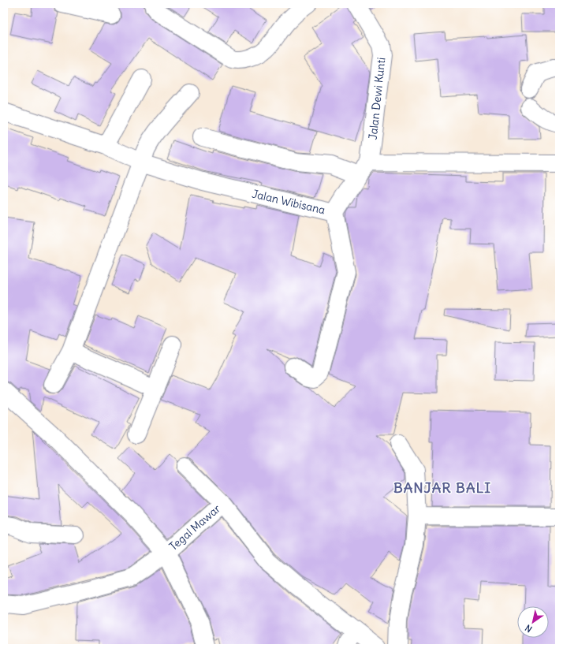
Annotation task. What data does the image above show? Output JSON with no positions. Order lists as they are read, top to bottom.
{
  "streets": {
    "street": ["Jalan Dewi Kunti", "Jalan Wibisana", "Tegal Mawar"]
  },
  "crossings": [
    ["Jalan Dewi Kunti", "Jalan Wibisana"]
  ],
  "districts": ["BANJAR BALI"],
  "north": "bottom left"
}
